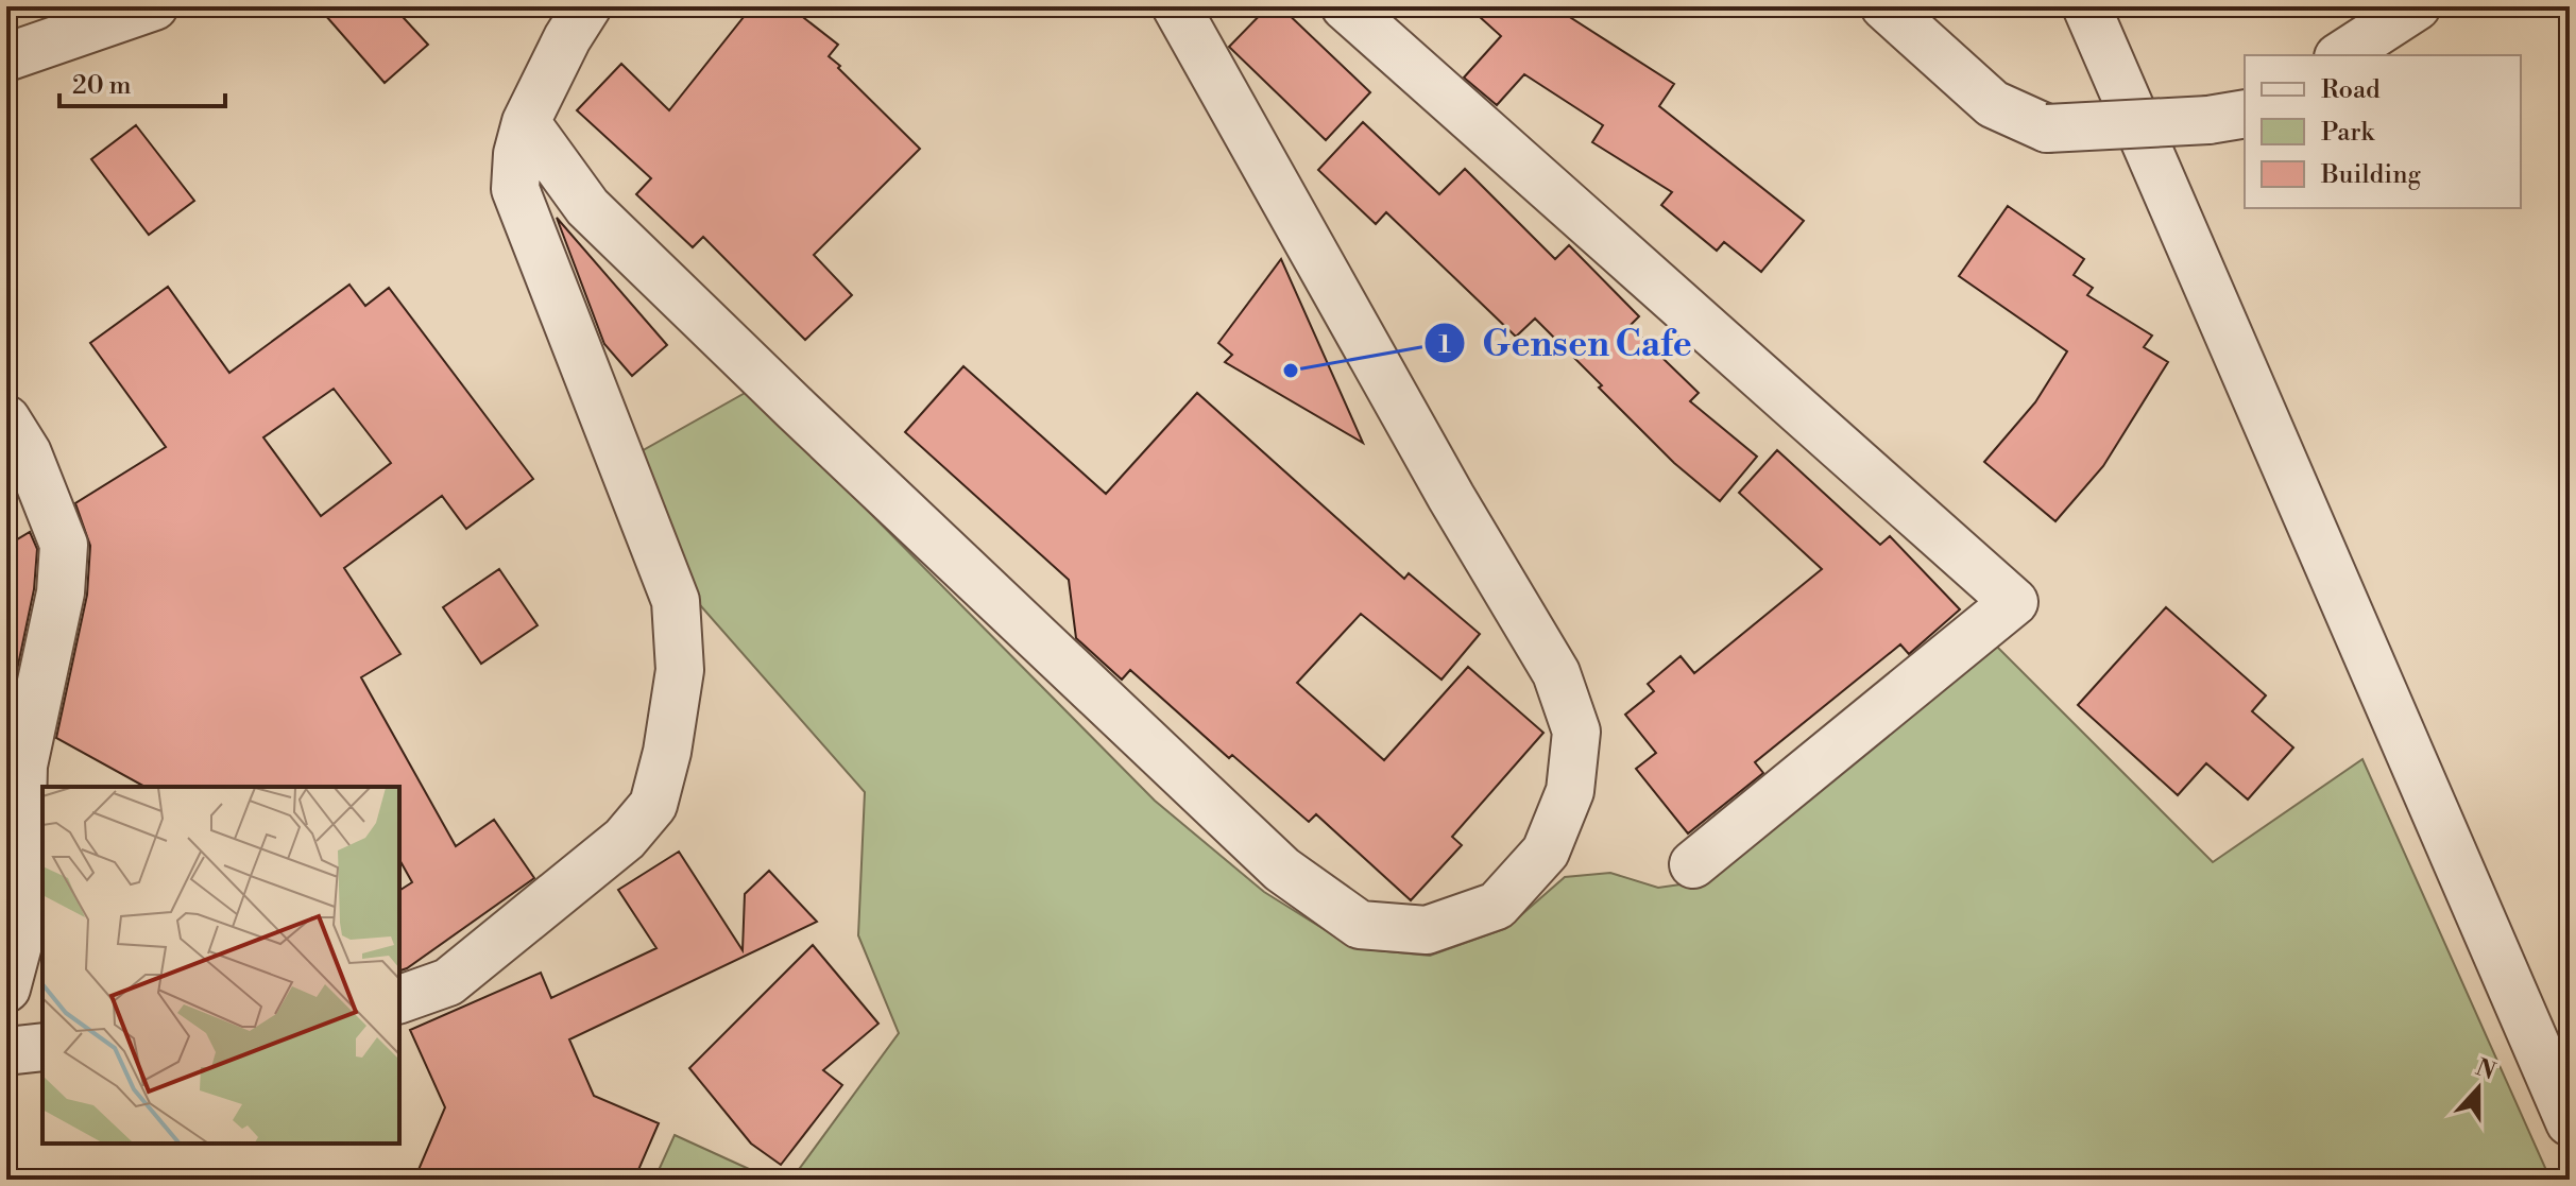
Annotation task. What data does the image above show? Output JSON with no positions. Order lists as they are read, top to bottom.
{
  "places": ["Gensen Cafe"],
  "legend": ["Road", "Park", "Building"],
  "scale_bar": "20 m",
  "north": "top"
}
